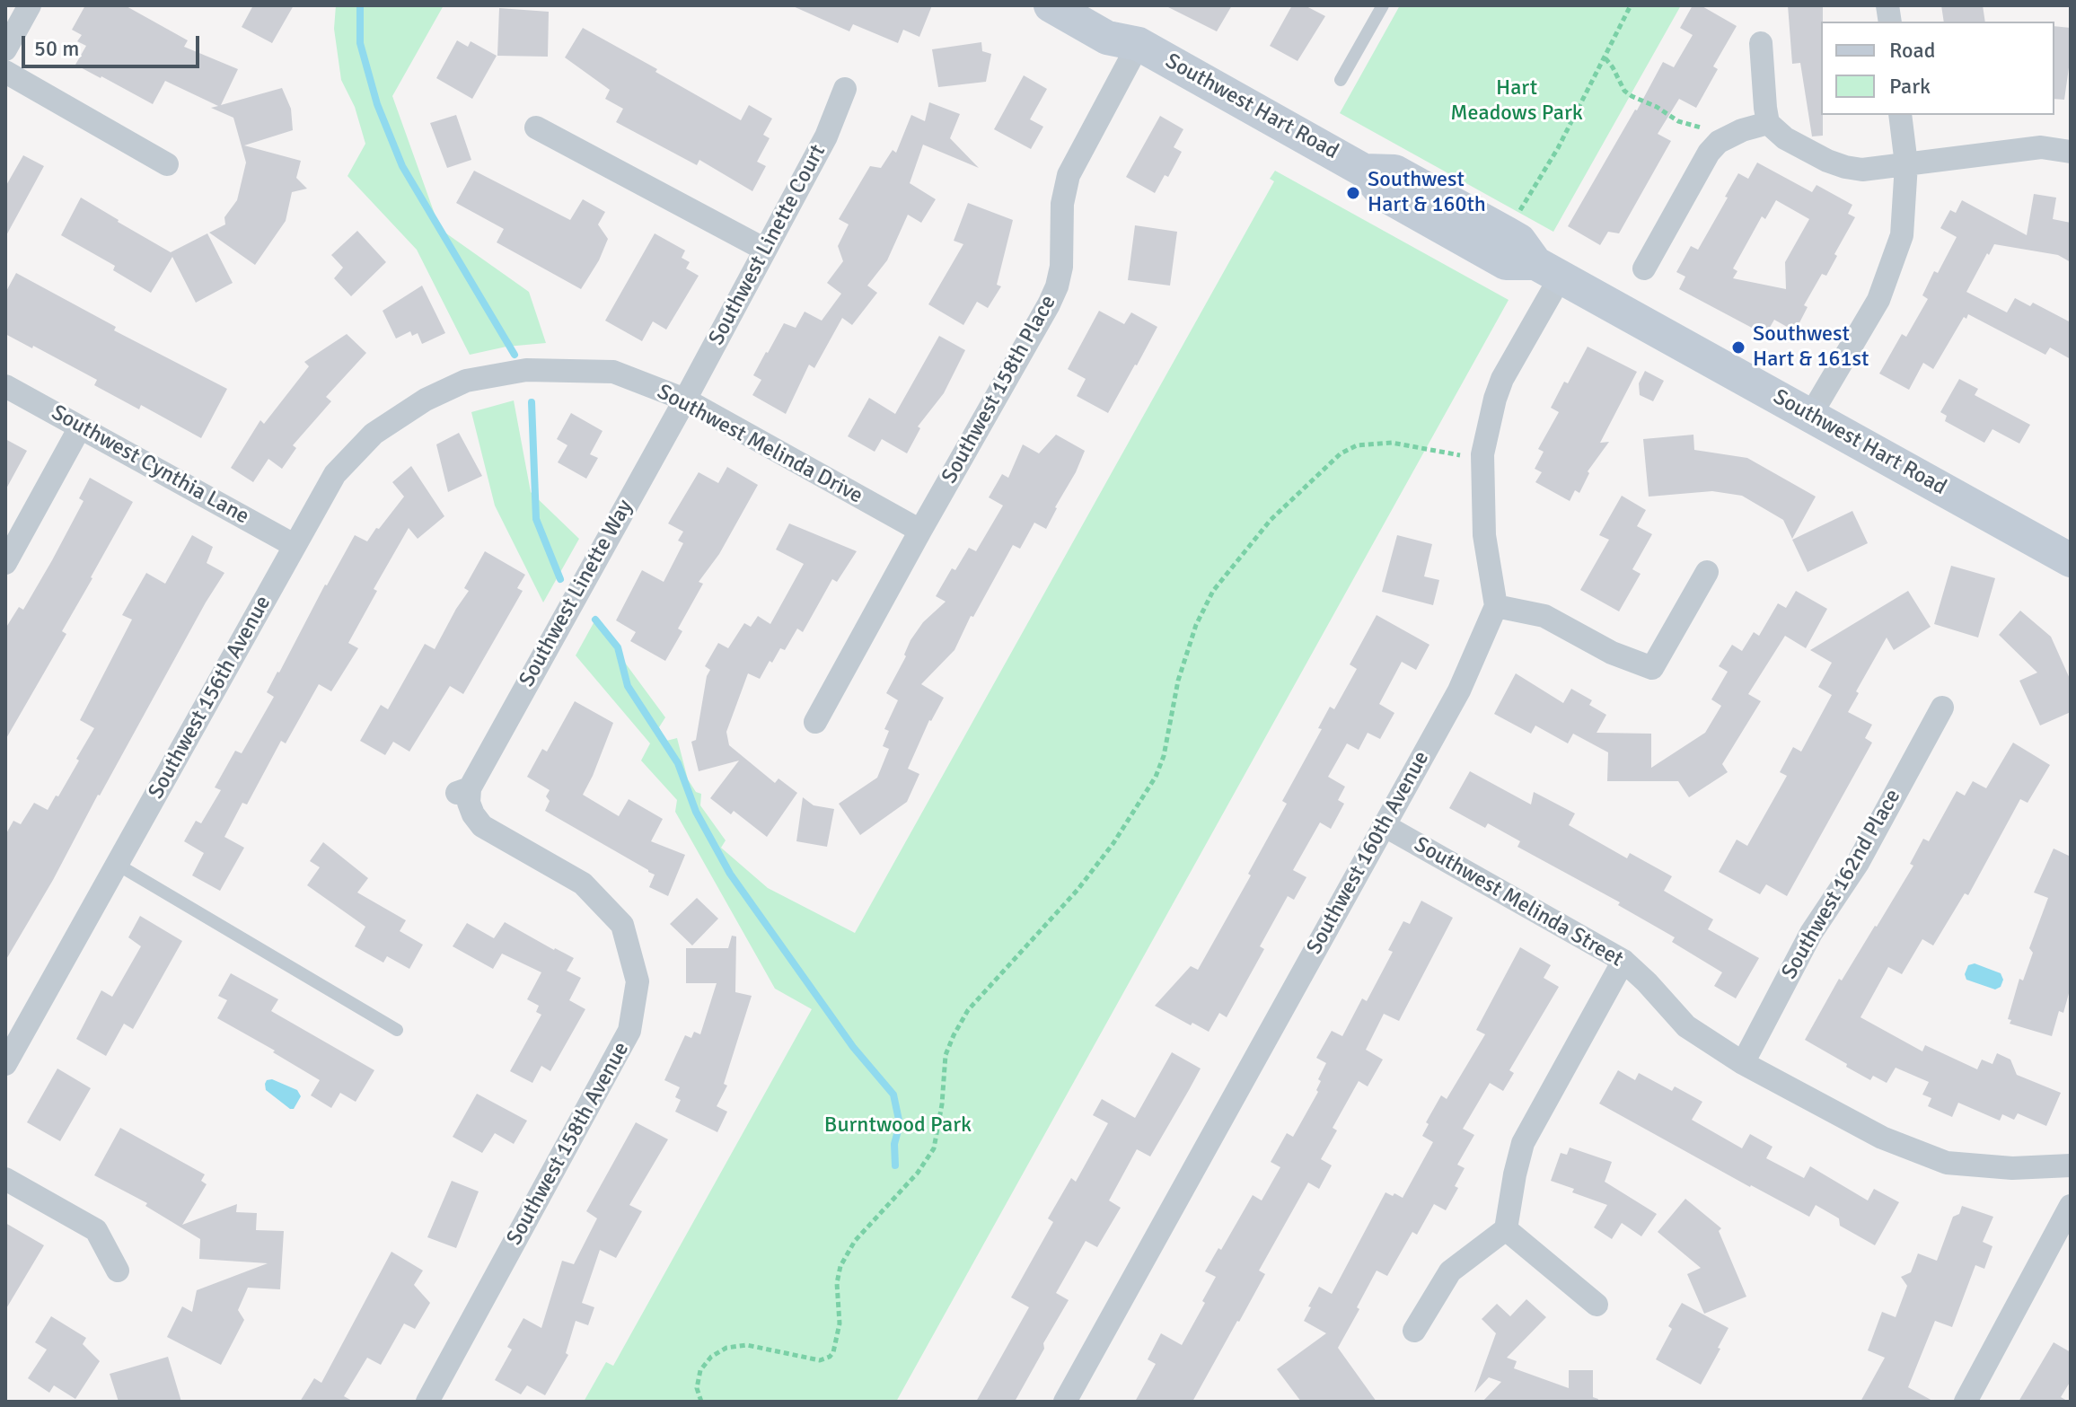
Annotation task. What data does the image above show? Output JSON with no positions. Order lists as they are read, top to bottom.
{
  "streets": {
    "main road": ["Southwest Hart Road"],
    "street": [
      "Southwest Linette Court",
      "Southwest 158th Place",
      "Southwest Melinda Drive",
      "Southwest Cynthia Lane",
      "Southwest Linette Way",
      "Southwest 156th Avenue",
      "Southwest 160th Avenue",
      "Southwest 162nd Place",
      "Southwest Melinda Street",
      "Southwest 158th Avenue"
    ]
  },
  "crossings": [
    ["Southwest Hart Road", "Southwest 158th Place"],
    ["Southwest Linette Court", "Southwest Melinda Drive"],
    ["Southwest Linette Court", "Southwest Linette Way"],
    ["Southwest 158th Place", "Southwest Melinda Drive"],
    ["Southwest Melinda Drive", "Southwest Linette Way"],
    ["Southwest Melinda Drive", "Southwest 156th Avenue"],
    ["Southwest Cynthia Lane", "Southwest 156th Avenue"],
    ["Southwest Linette Way", "Southwest 158th Avenue"],
    ["Southwest 160th Avenue", "Southwest Melinda Street"],
    ["Southwest 162nd Place", "Southwest Melinda Street"]
  ],
  "parks": ["Hart Meadows Park", "Burntwood Park"],
  "places": ["Southwest Hart & 160th", "Southwest Hart & 161st"],
  "legend": ["Road", "Park"],
  "scale_bar": "50 m"
}
